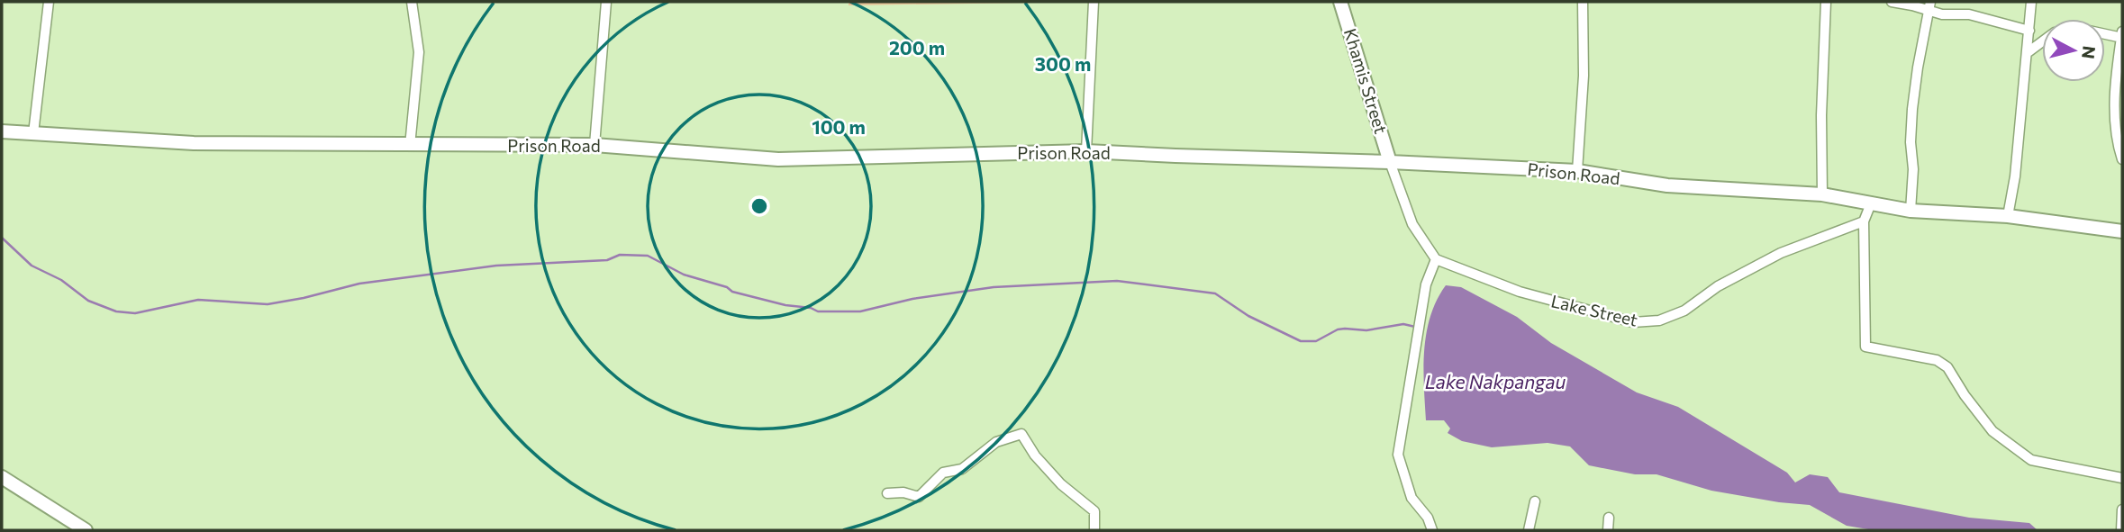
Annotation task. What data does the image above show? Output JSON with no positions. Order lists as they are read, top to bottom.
{
  "streets": {
    "street": ["Khamis Street", "Prison Road", "Lake Street"]
  },
  "crossings": [
    ["Khamis Street", "Prison Road"]
  ],
  "water": ["Lake Nakpangau"],
  "north": "right",
  "rings": ["200 m", "300 m", "100 m"]
}
